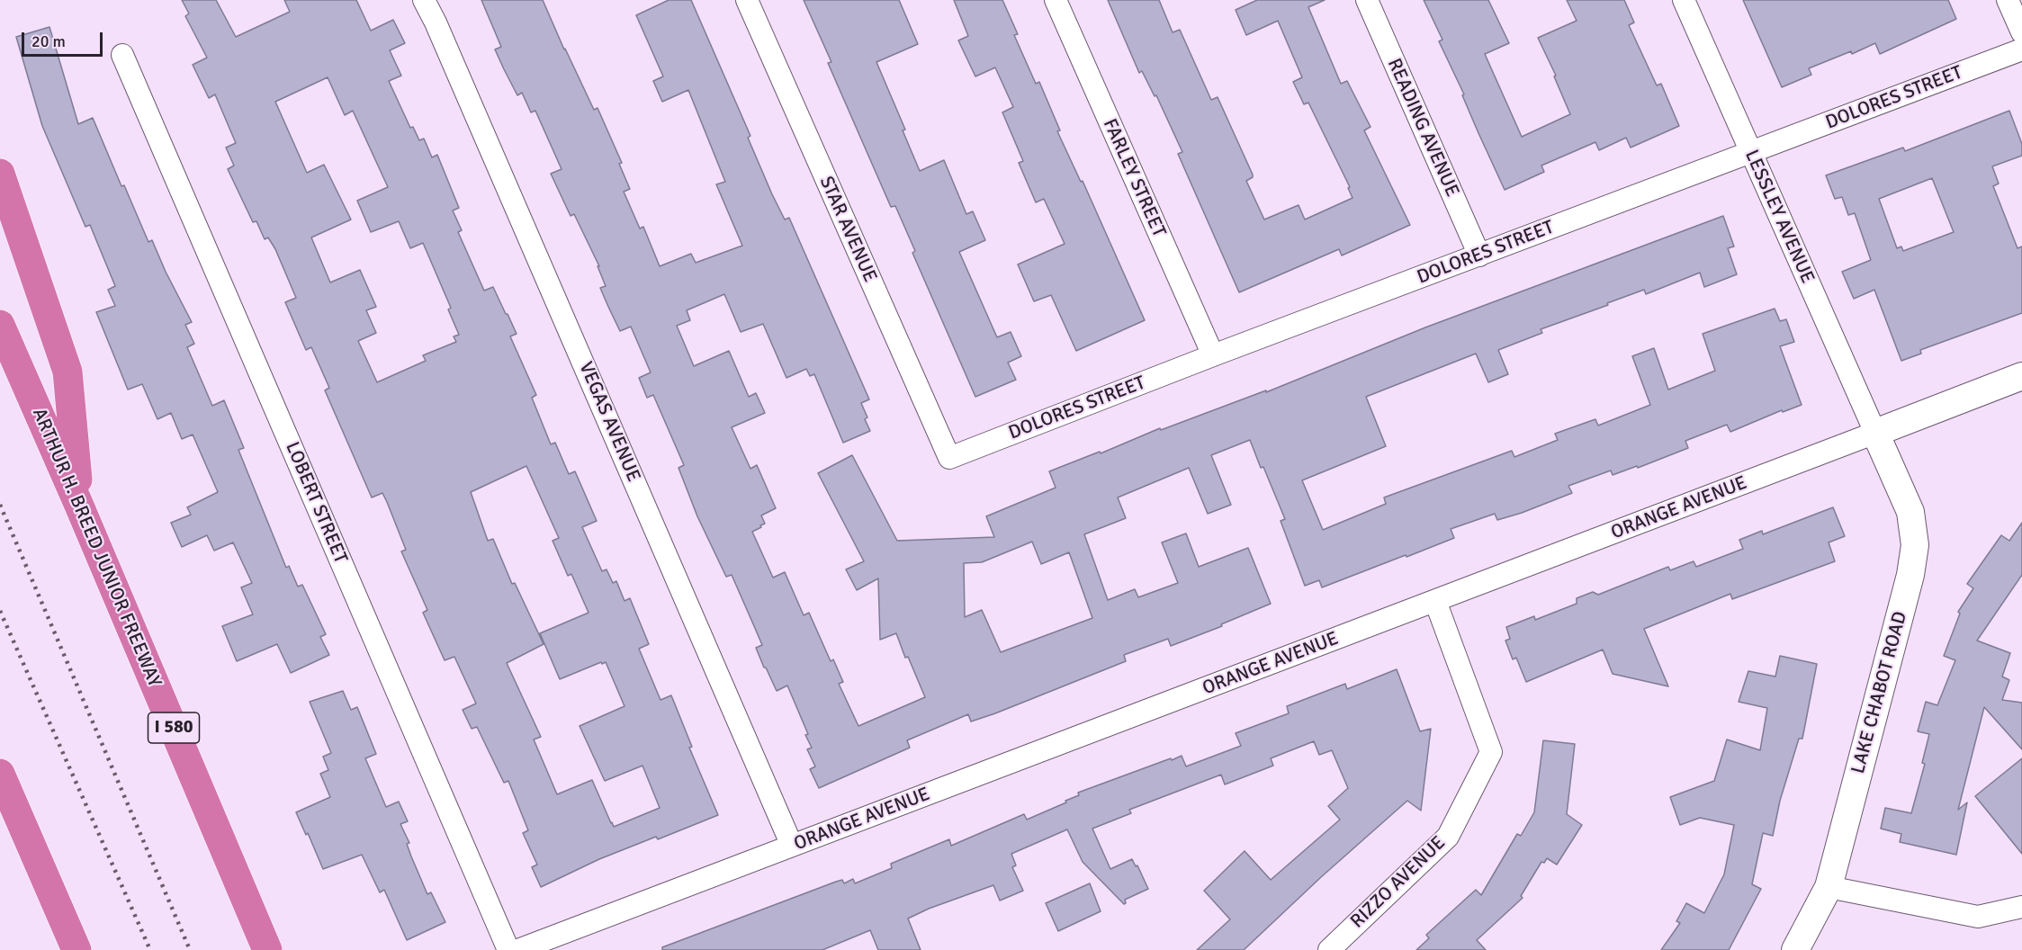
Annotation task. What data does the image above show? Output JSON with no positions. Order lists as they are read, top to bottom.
{
  "streets": {
    "highway": ["ARTHUR H. BREED JUNIOR FREEWAY", "I 580"],
    "street": [
      "DOLORES STREET",
      "READING AVENUE",
      "FARLEY STREET",
      "LESSLEY AVENUE",
      "STAR AVENUE",
      "VEGAS AVENUE",
      "LOBERT STREET",
      "ORANGE AVENUE",
      "LAKE CHABOT ROAD",
      "RIZZO AVENUE"
    ]
  },
  "crossings": [
    ["DOLORES STREET", "READING AVENUE"],
    ["DOLORES STREET", "FARLEY STREET"],
    ["DOLORES STREET", "LESSLEY AVENUE"],
    ["DOLORES STREET", "STAR AVENUE"],
    ["LESSLEY AVENUE", "ORANGE AVENUE"],
    ["LESSLEY AVENUE", "LAKE CHABOT ROAD"],
    ["VEGAS AVENUE", "ORANGE AVENUE"],
    ["ORANGE AVENUE", "LAKE CHABOT ROAD"],
    ["ORANGE AVENUE", "RIZZO AVENUE"]
  ],
  "scale_bar": "20 m"
}
